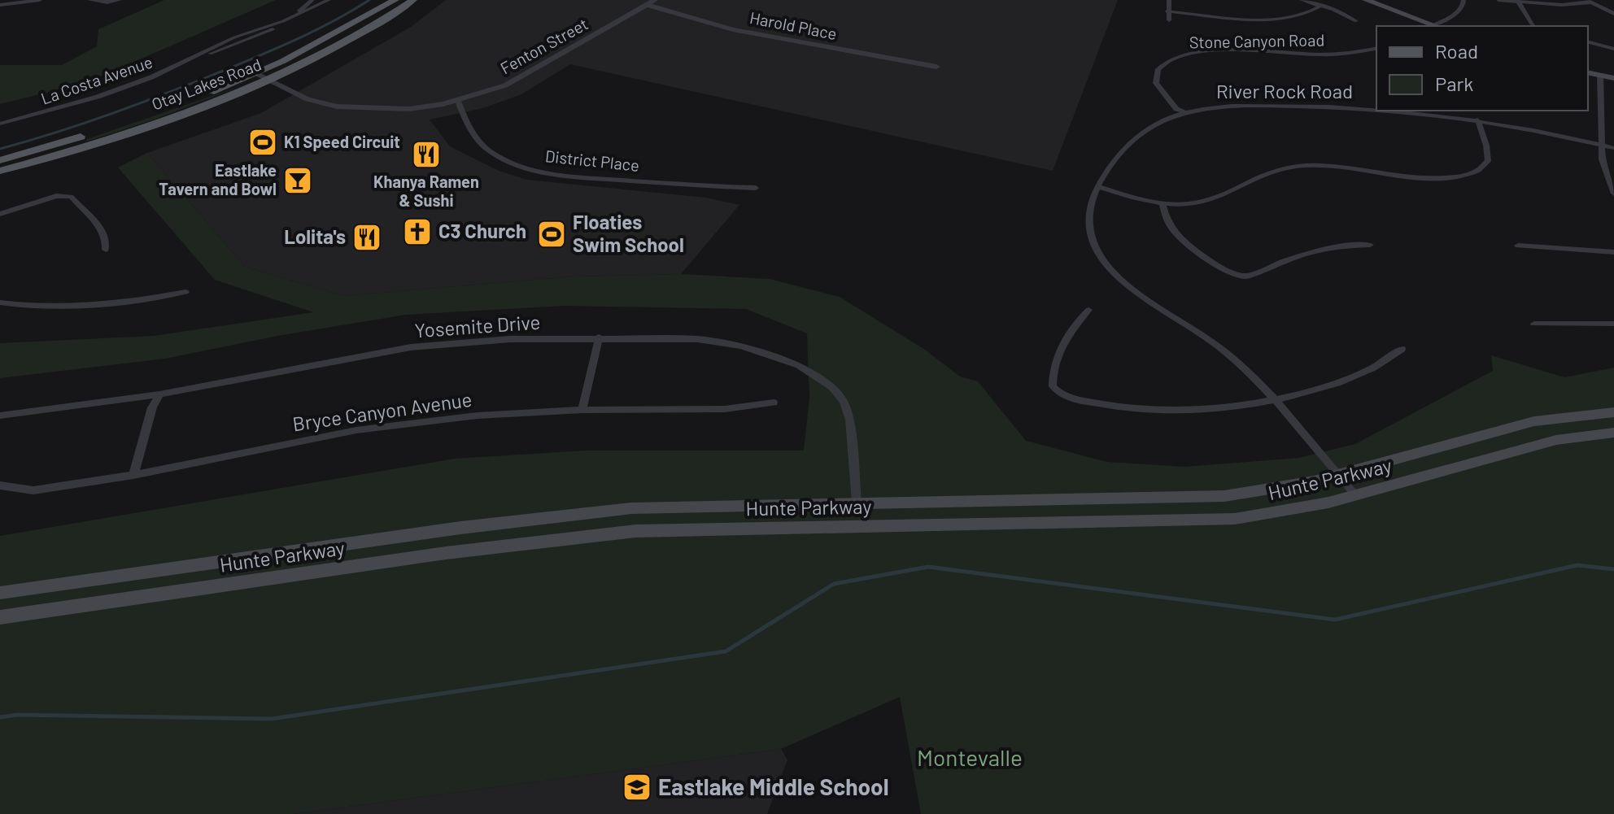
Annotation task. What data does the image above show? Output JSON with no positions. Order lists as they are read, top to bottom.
{
  "streets": {
    "main road": ["Otay Lakes Road", "Hunte Parkway"],
    "street": [
      "Harold Place",
      "Stone Canyon Road",
      "Fenton Street",
      "La Costa Avenue",
      "River Rock Road",
      "District Place",
      "Yosemite Drive",
      "Bryce Canyon Avenue"
    ]
  },
  "crossings": [
    ["Harold Place", "Fenton Street"],
    ["Stone Canyon Road", "River Rock Road"],
    ["Fenton Street", "Otay Lakes Road"],
    ["Fenton Street", "District Place"],
    ["River Rock Road", "Hunte Parkway"],
    ["Yosemite Drive", "Hunte Parkway"]
  ],
  "parks": ["Montevalle"],
  "places": {
    "sports": ["K1 Speed Circuit", "Floaties Swim School"],
    "restaurant": ["Khanya Ramen & Sushi", "Lolita's"],
    "bar": ["Eastlake Tavern and Bowl"],
    "church": ["C3 Church"],
    "school or university": ["Eastlake Middle School"]
  },
  "legend": ["Road", "Park"]
}
